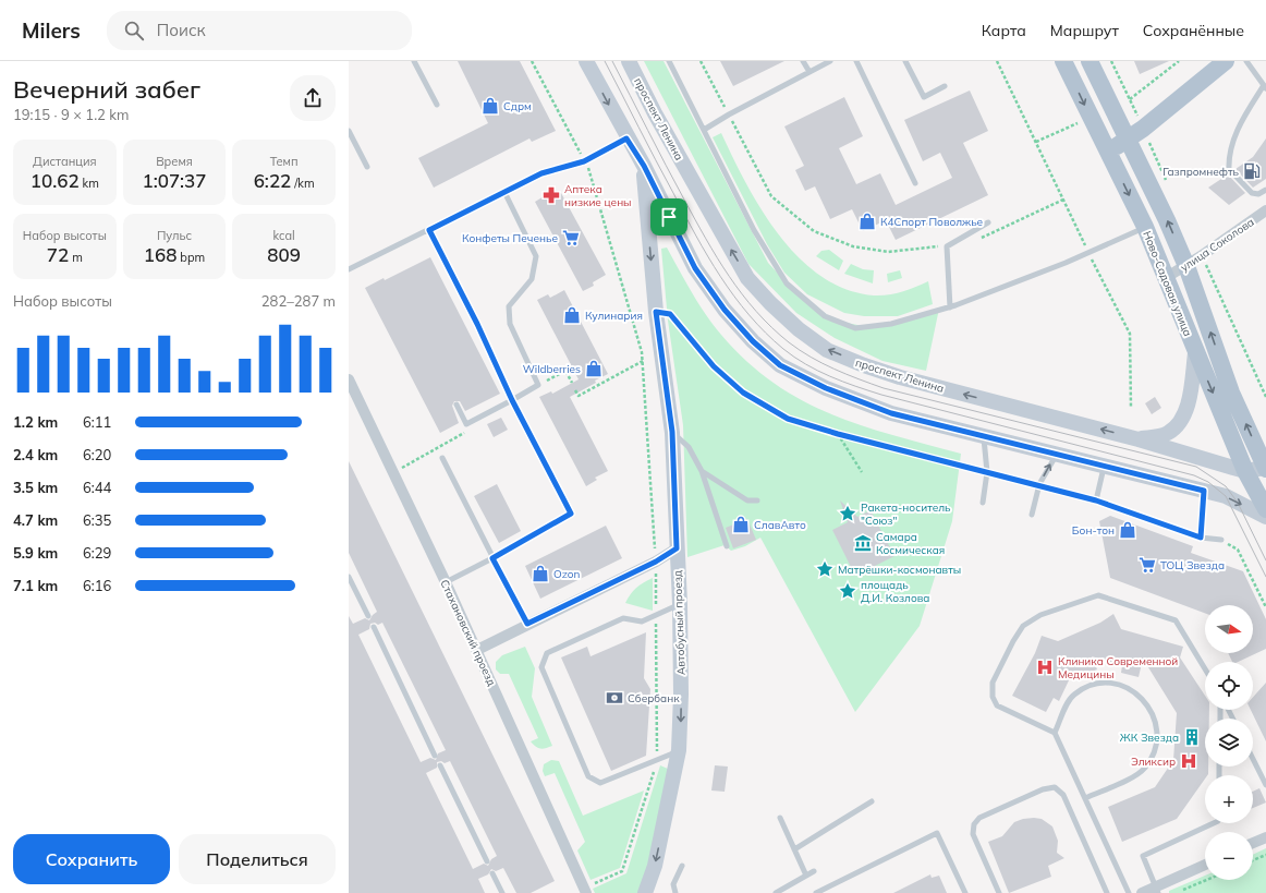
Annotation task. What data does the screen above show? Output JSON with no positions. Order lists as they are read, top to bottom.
{
  "streets": {
    "main road": ["проспект Ленина", "Ново-Садовая улица", "Автобусный проезд"],
    "street": ["улица Соколова", "Стахановский проезд"]
  },
  "crossings": [
    ["проспект Ленина", "Ново-Садовая улица"],
    ["улица Соколова", "Ново-Садовая улица"]
  ],
  "one_way": ["Автобусный проезд"],
  "places": {
    "shop": [
      "Сдрм",
      "К4Спорт Поволжье",
      "Кулинария",
      "Wildberries",
      "СлавАвто",
      "Бон-тон",
      "Ozon"
    ],
    "fuel station": ["Газпромнефть"],
    "pharmacy": ["Аптека низкие цены"],
    "supermarket": ["Конфеты Печенье", "ТОЦ Звезда"],
    "place": ["Ракета-носитель \"Союз\"", "Матрёшки-космонавты", "площадь Д.И. Козлова"],
    "museum": ["Самара Космическая"],
    "hospital": ["Клиника Современной Медицины", "Эликсир"],
    "bank": ["Сбербанк"],
    "building": ["ЖК Звезда"]
  },
  "north": "right",
  "page": {
    "header": "Milers",
    "search": "Поиск",
    "nav": ["Карта", "Маршрут", "Сохранённые"],
    "heading": ["Вечерний забег", "19:15 · 9 × 1.2 km"],
    "stats": [
      ["Дистанция", "10.62 km"],
      ["Время", "1:07:37"],
      ["Темп", "6:22 /km"],
      ["Набор высоты", "72 m"],
      ["Пульс", "168 bpm"],
      ["kcal", "809"]
    ],
    "chart": ["Набор высоты", "282–287 m"],
    "list": [
      {
        "name": "1.2 km",
        "note": "6:11"
      },
      {
        "name": "2.4 km",
        "note": "6:20"
      },
      {
        "name": "3.5 km",
        "note": "6:44"
      },
      {
        "name": "4.7 km",
        "note": "6:35"
      },
      {
        "name": "5.9 km",
        "note": "6:29"
      },
      {
        "name": "7.1 km",
        "note": "6:16"
      }
    ],
    "map_buttons": ["+", "−"],
    "buttons": ["Сохранить", "Поделиться"]
  }
}
